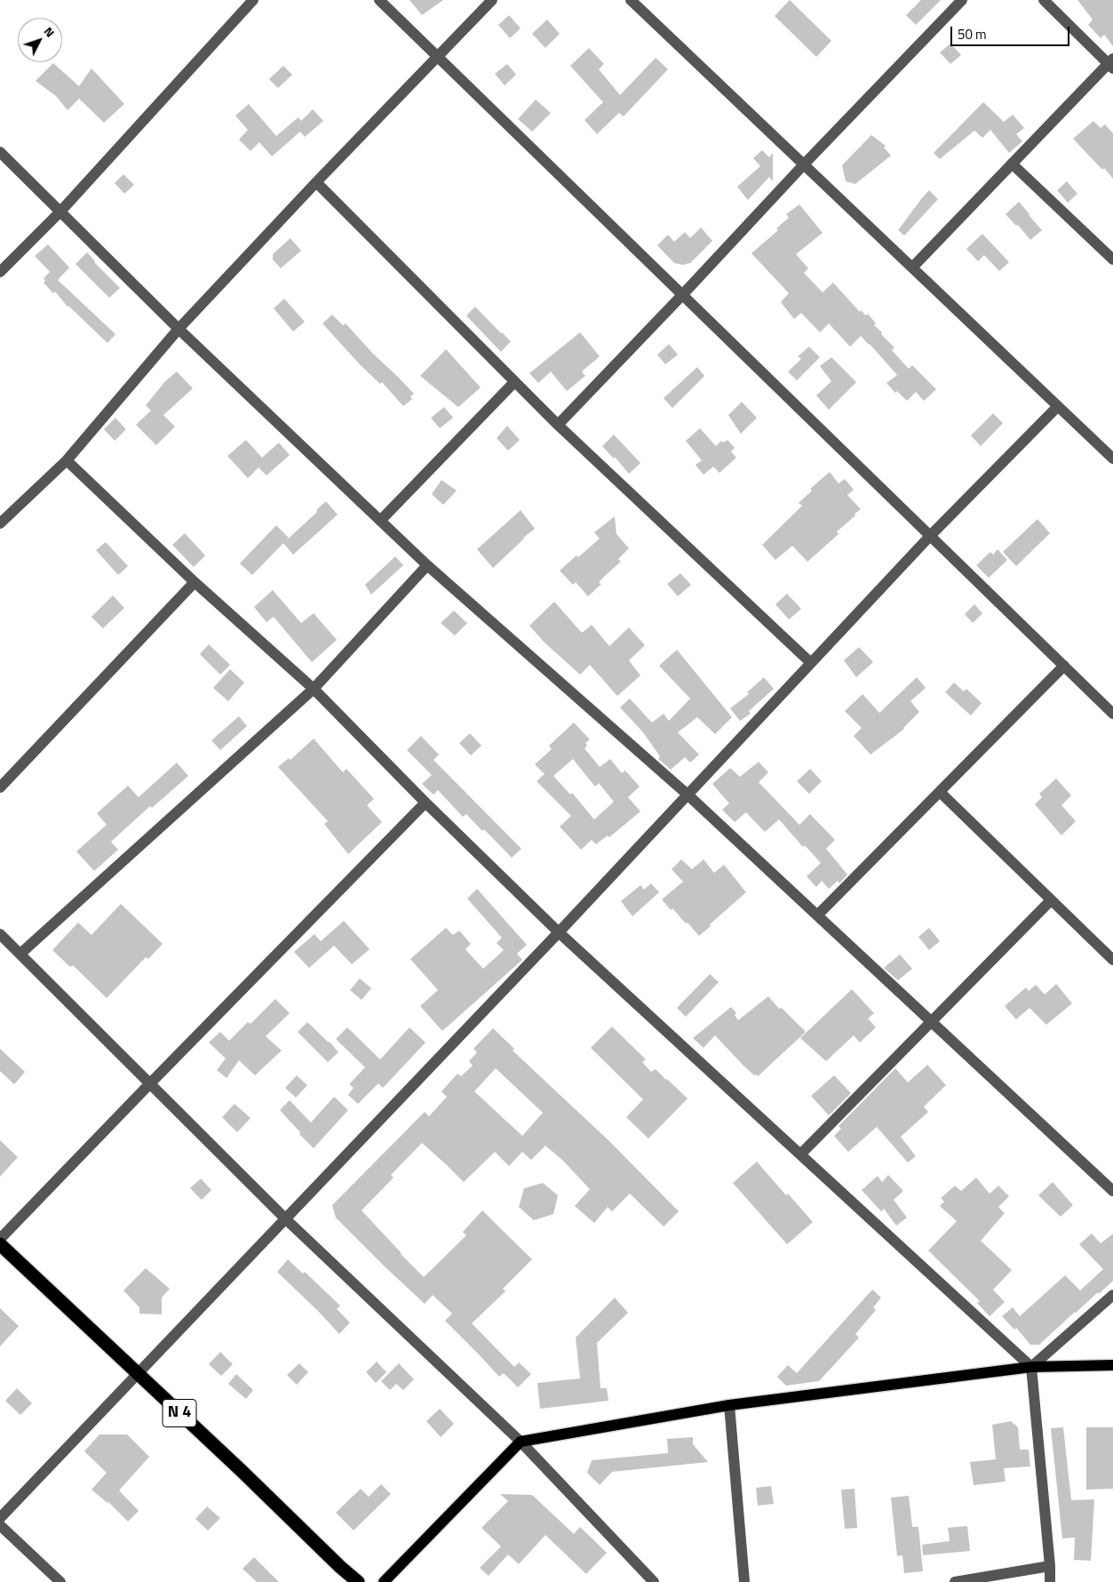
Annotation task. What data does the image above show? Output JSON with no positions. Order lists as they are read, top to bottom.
{
  "streets": {
    "highway": ["N 4"]
  },
  "scale_bar": "50 m",
  "north": "top right"
}
